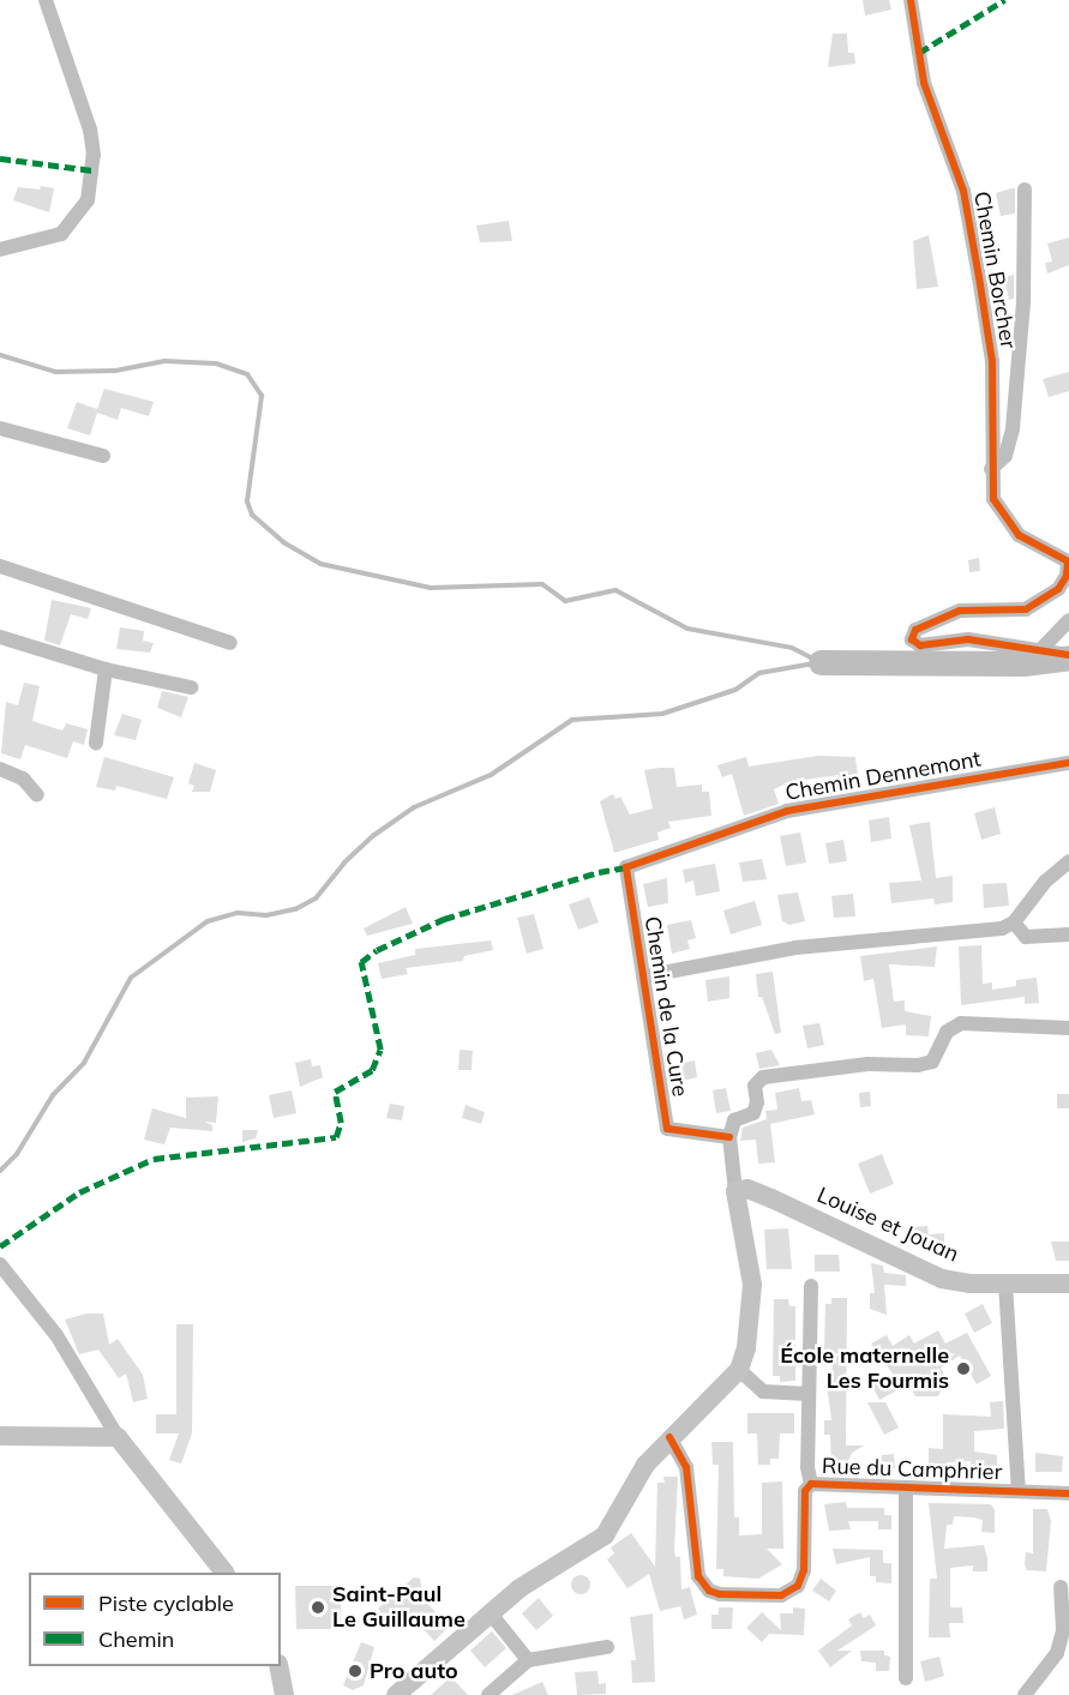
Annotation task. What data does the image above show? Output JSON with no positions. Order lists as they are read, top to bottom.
{
  "streets": {
    "main road": ["Louise et Jouan"],
    "street": [
      "Chemin Borcher",
      "Chemin Dennemont",
      "Chemin de la Cure",
      "Rue du Camphrier"
    ]
  },
  "crossings": [
    ["Chemin Dennemont", "Chemin de la Cure"]
  ],
  "places": ["École maternelle Les Fourmis", "Saint-Paul Le Guillaume", "Pro auto"],
  "legend": ["Piste cyclable", "Chemin"]
}
